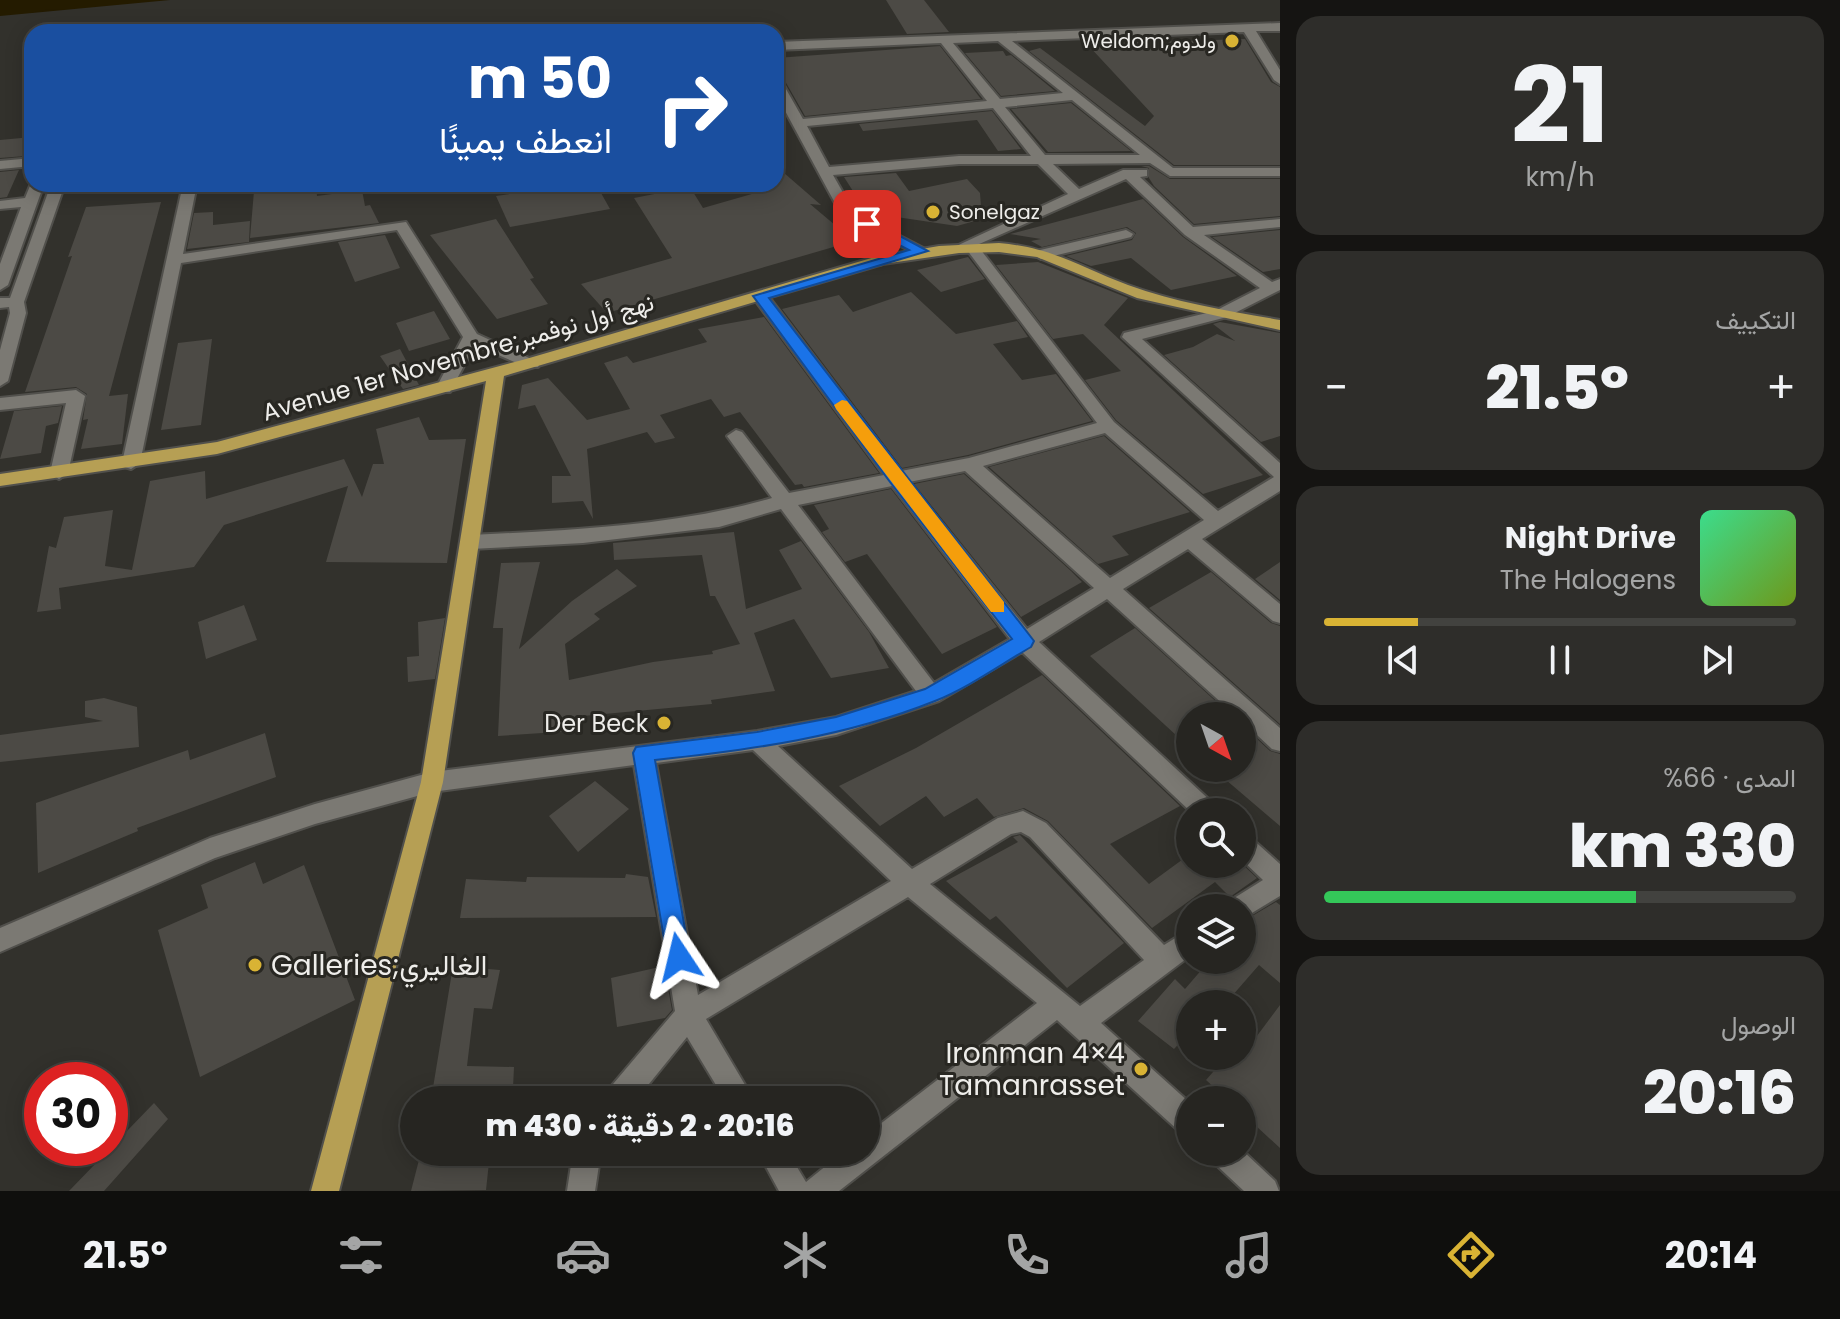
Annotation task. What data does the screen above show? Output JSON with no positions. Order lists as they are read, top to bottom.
{
  "streets": {
    "main road": ["Avenue 1er Novembre;نهج أول نوفمبر"]
  },
  "places": [
    "Weldom;ولدوم",
    "Sonelgaz",
    "Der Beck",
    "Galleries;الغاليري",
    "Ironman 4×4 Tamanrasset"
  ],
  "north": "bottom right",
  "page": {
    "tile": [
      ["21", "km/h"],
      "التكييف",
      ["المدى · 66%", "330 km"],
      ["الوصول", "20:16"]
    ],
    "turn": ["50 m", "انعطف يمينًا"],
    "heat": ["−", "21.5°", "+"],
    "song": ["Night Drive", "The Halogens"],
    "map_buttons": ["+", "−"],
    "limit": "30",
    "trip": "20:16 · 2 دقيقة · 430 m",
    "tabs": ["20:14", "21.5°"]
  }
}
